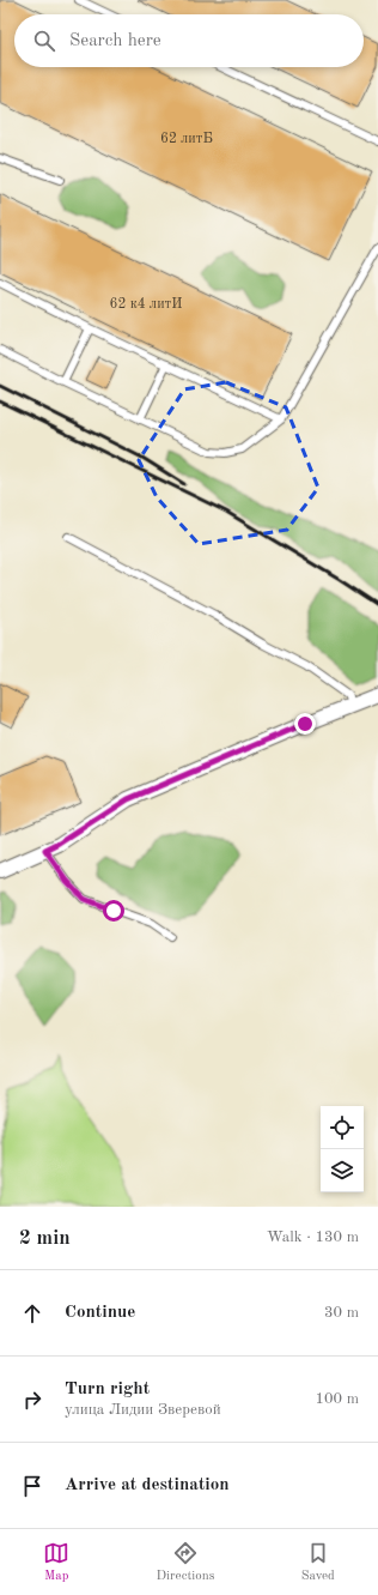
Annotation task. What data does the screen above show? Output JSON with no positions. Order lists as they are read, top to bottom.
{
  "house_numbers": ["62 литБ", "62 к4 литИ"],
  "page": {
    "search": "Search here",
    "heading": ["2 min", "Walk · 130 m"],
    "list": [
      ["Continue", "30 m"],
      ["Turn right", "улица Лидии Зверевой", "100 m"],
      "Arrive at destination"
    ],
    "nav": ["Map", "Directions", "Saved"]
  }
}
